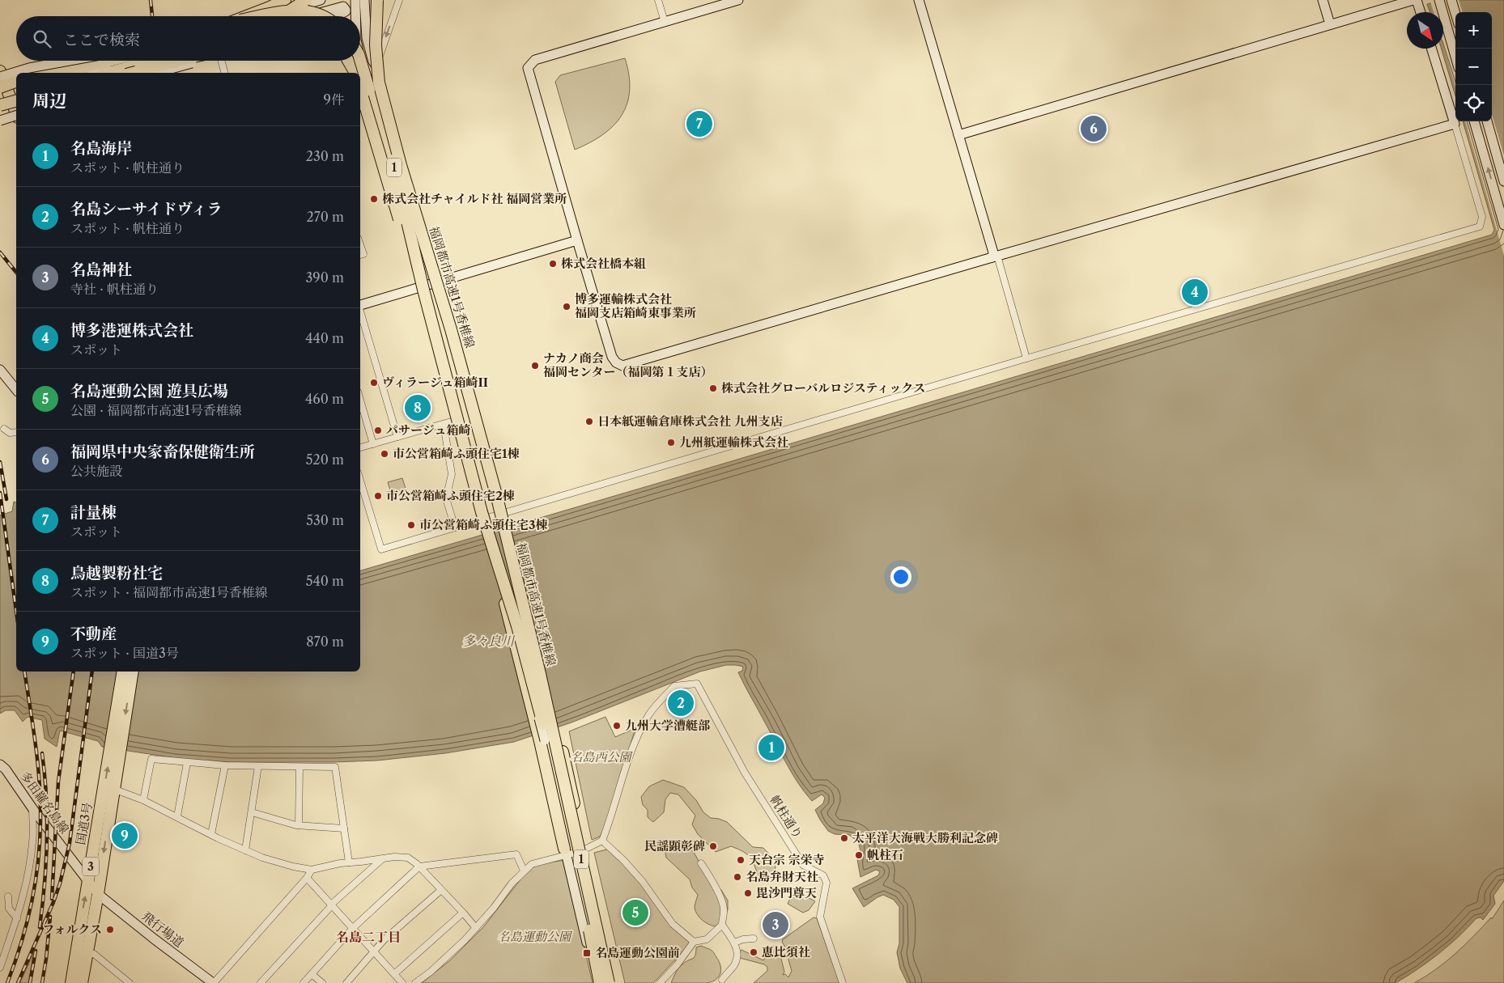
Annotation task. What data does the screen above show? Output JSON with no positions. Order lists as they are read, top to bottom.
{
  "streets": {
    "highway": [
      "1",
      "福岡都市高速1号香椎線",
      "国道3号",
      "3"
    ],
    "street": ["多田羅名島線", "帆柱通り", "飛行場道"]
  },
  "crossings": [
    ["多田羅名島線", "国道3号"],
    ["多田羅名島線", "飛行場道"],
    ["国道3号", "飛行場道"]
  ],
  "districts": ["名島二丁目"],
  "water": ["多々良川"],
  "parks": ["名島西公園", "名島運動公園"],
  "places": {
    "other": [
      "株式会社チャイルド社 福岡営業所",
      "株式会社橋本組",
      "博多運輸株式会社 福岡支店箱崎東事業所",
      "ナカノ商会 福岡センター（福岡第１支店）",
      "ヴィラージュ箱崎II",
      "株式会社グローバルロジスティックス",
      "日本紙運輸倉庫株式会社 九州支店",
      "パサージュ箱崎",
      "九州紙運輸株式会社",
      "市公営箱崎ふ頭住宅1棟",
      "市公営箱崎ふ頭住宅2棟",
      "市公営箱崎ふ頭住宅3棟",
      "九州大学漕艇部",
      "太平洋大海戦大勝利記念碑",
      "民謡顕彰碑",
      "帆柱石",
      "天台宗 宗栄寺",
      "名島弁財天社",
      "毘沙門尊天",
      "フォルクス",
      "恵比須社"
    ],
    "transit": ["名島運動公園前"]
  },
  "north": "bottom right",
  "page": {
    "map_buttons": ["+", "−"],
    "search": "ここで検索",
    "heading": ["周辺", "9件"],
    "pins": [
      "7",
      "6",
      "4",
      "8",
      "2",
      "1",
      "9",
      "5",
      "3"
    ],
    "list": [
      {
        "mark": "1",
        "name": "名島海岸",
        "note": "スポット · 帆柱通り",
        "value": "230 m"
      },
      {
        "mark": "2",
        "name": "名島シーサイドヴィラ",
        "note": "スポット · 帆柱通り",
        "value": "270 m"
      },
      {
        "mark": "3",
        "name": "名島神社",
        "note": "寺社 · 帆柱通り",
        "value": "390 m"
      },
      {
        "mark": "4",
        "name": "博多港運株式会社",
        "note": "スポット",
        "value": "440 m"
      },
      {
        "mark": "5",
        "name": "名島運動公園 遊具広場",
        "note": "公園 · 福岡都市高速1号香椎線",
        "value": "460 m"
      },
      {
        "mark": "6",
        "name": "福岡県中央家畜保健衛生所",
        "note": "公共施設",
        "value": "520 m"
      },
      {
        "mark": "7",
        "name": "計量棟",
        "note": "スポット",
        "value": "530 m"
      },
      {
        "mark": "8",
        "name": "鳥越製粉社宅",
        "note": "スポット · 福岡都市高速1号香椎線",
        "value": "540 m"
      },
      {
        "mark": "9",
        "name": "不動産",
        "note": "スポット · 国道3号",
        "value": "870 m"
      }
    ]
  }
}
